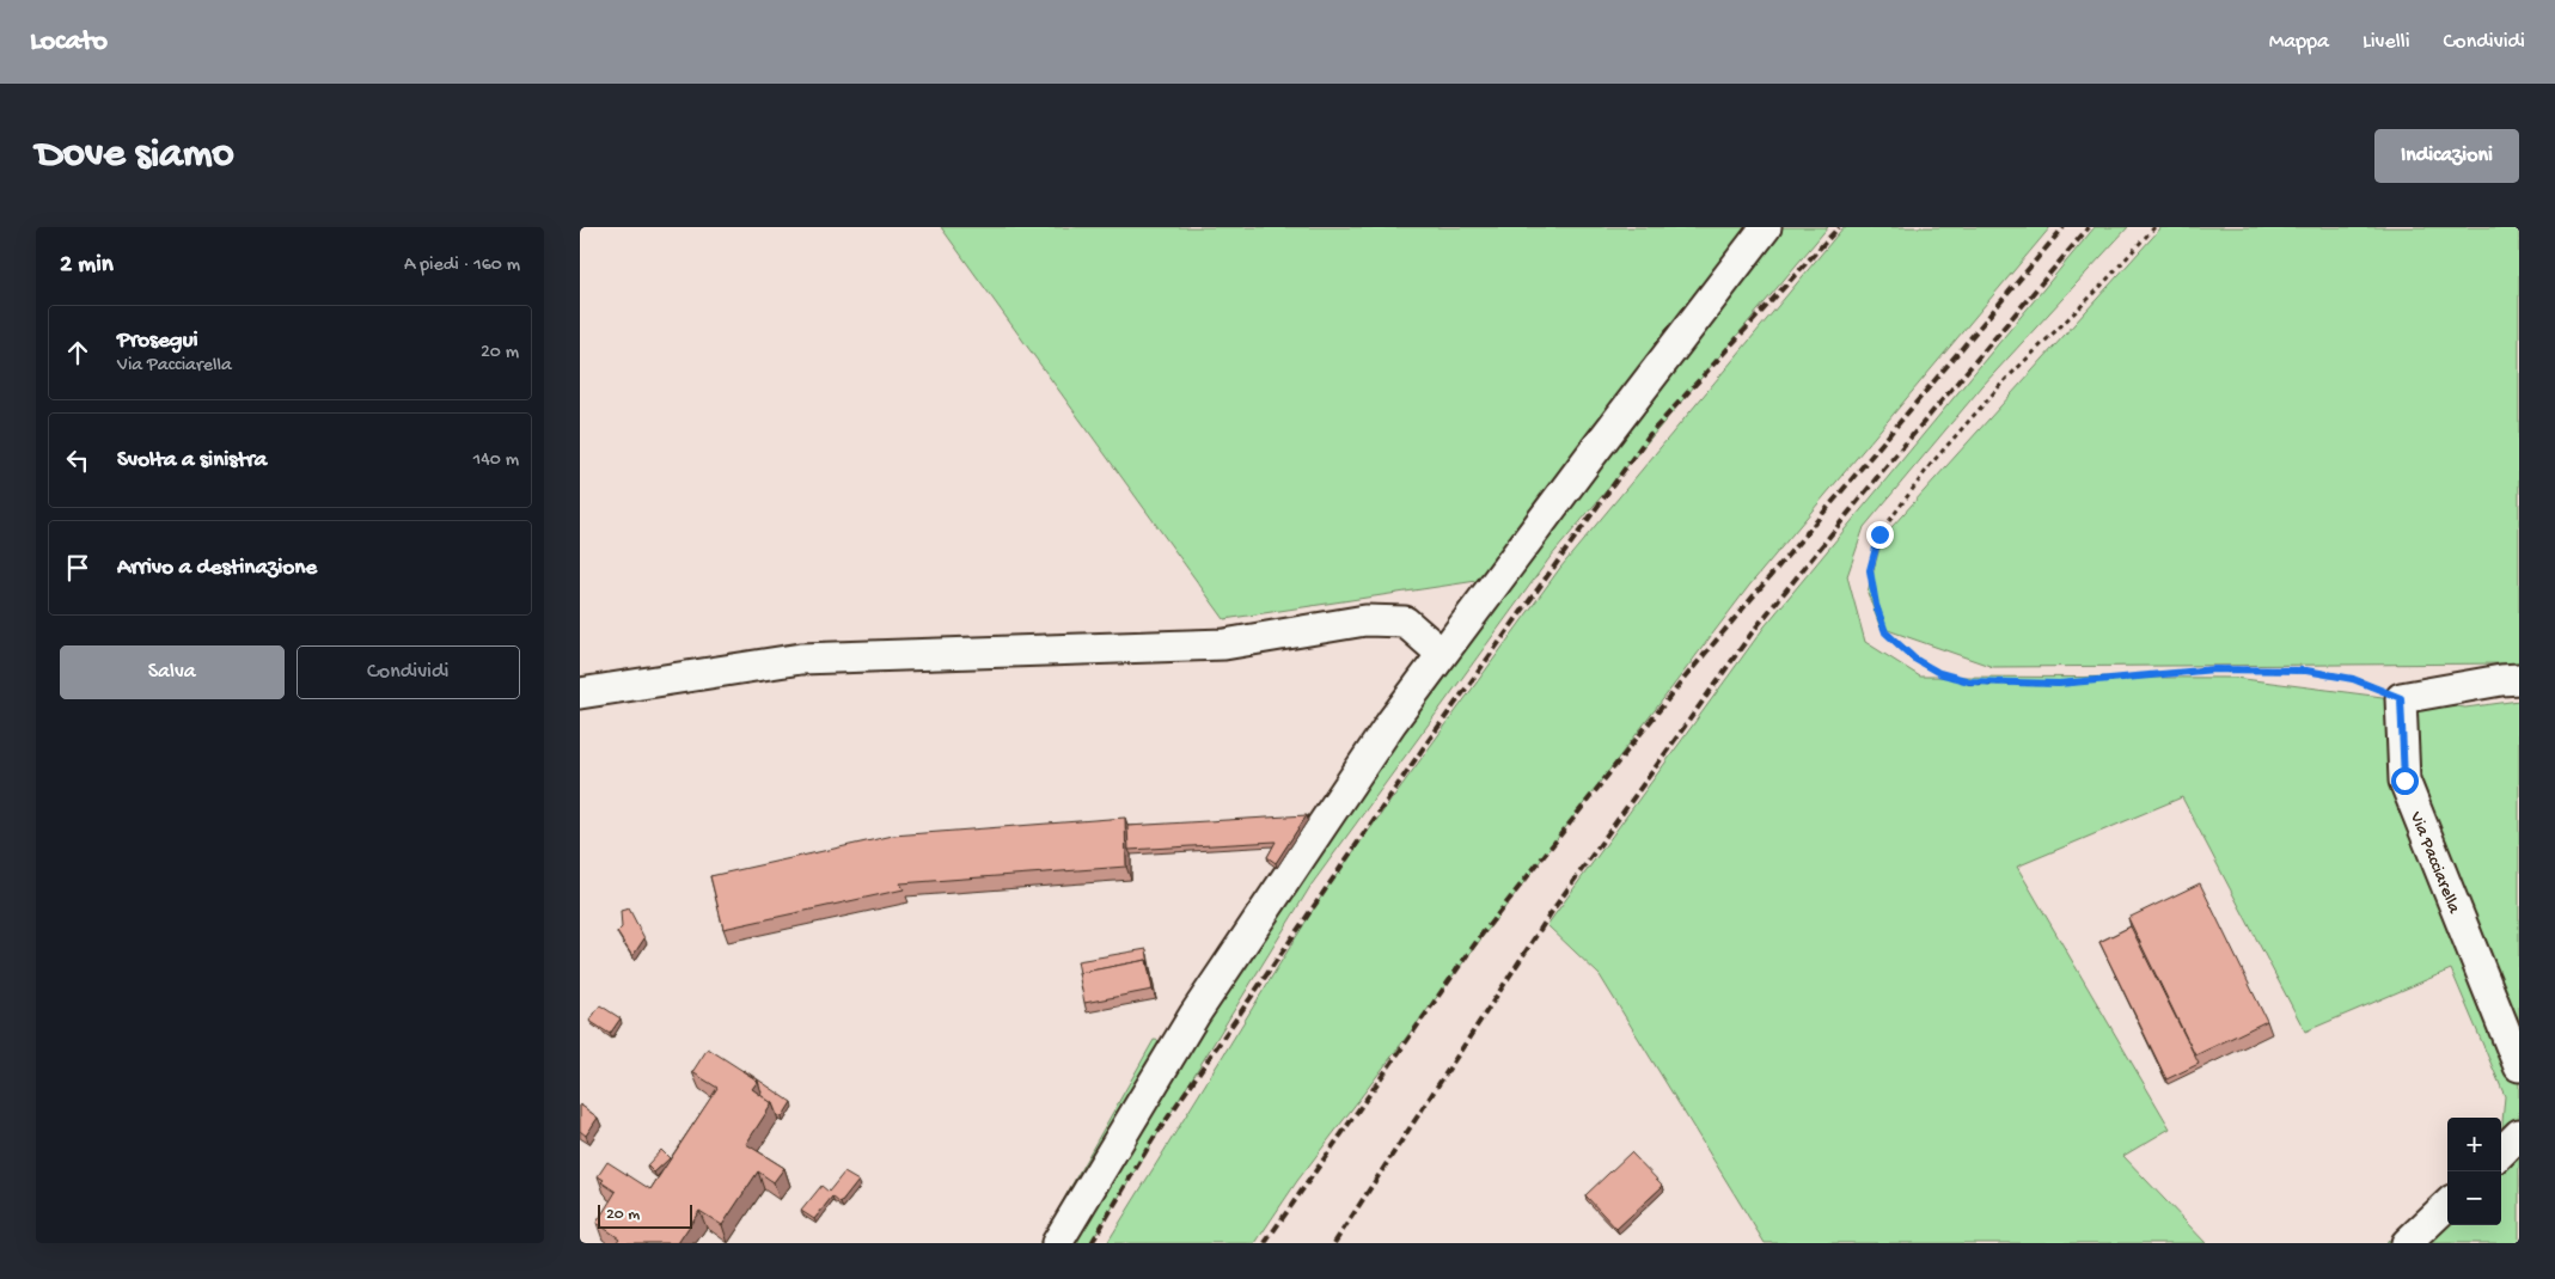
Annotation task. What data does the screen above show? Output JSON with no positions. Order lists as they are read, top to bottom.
{
  "streets": {
    "street": ["Via Pacciarella"]
  },
  "scale_bar": "20 m",
  "page": {
    "header": "Locato",
    "nav": ["Mappa", "Livelli", "Condividi"],
    "buttons": [
      "Indicazioni",
      ["Salva", "Condividi"]
    ],
    "title": "Dove siamo",
    "heading": ["2 min", "A piedi · 160 m"],
    "list": [
      ["Prosegui", "Via Pacciarella", "20 m"],
      ["Svolta a sinistra", "140 m"],
      "Arrivo a destinazione"
    ],
    "map_buttons": ["+", "−"],
    "scale": "20 m"
  }
}
